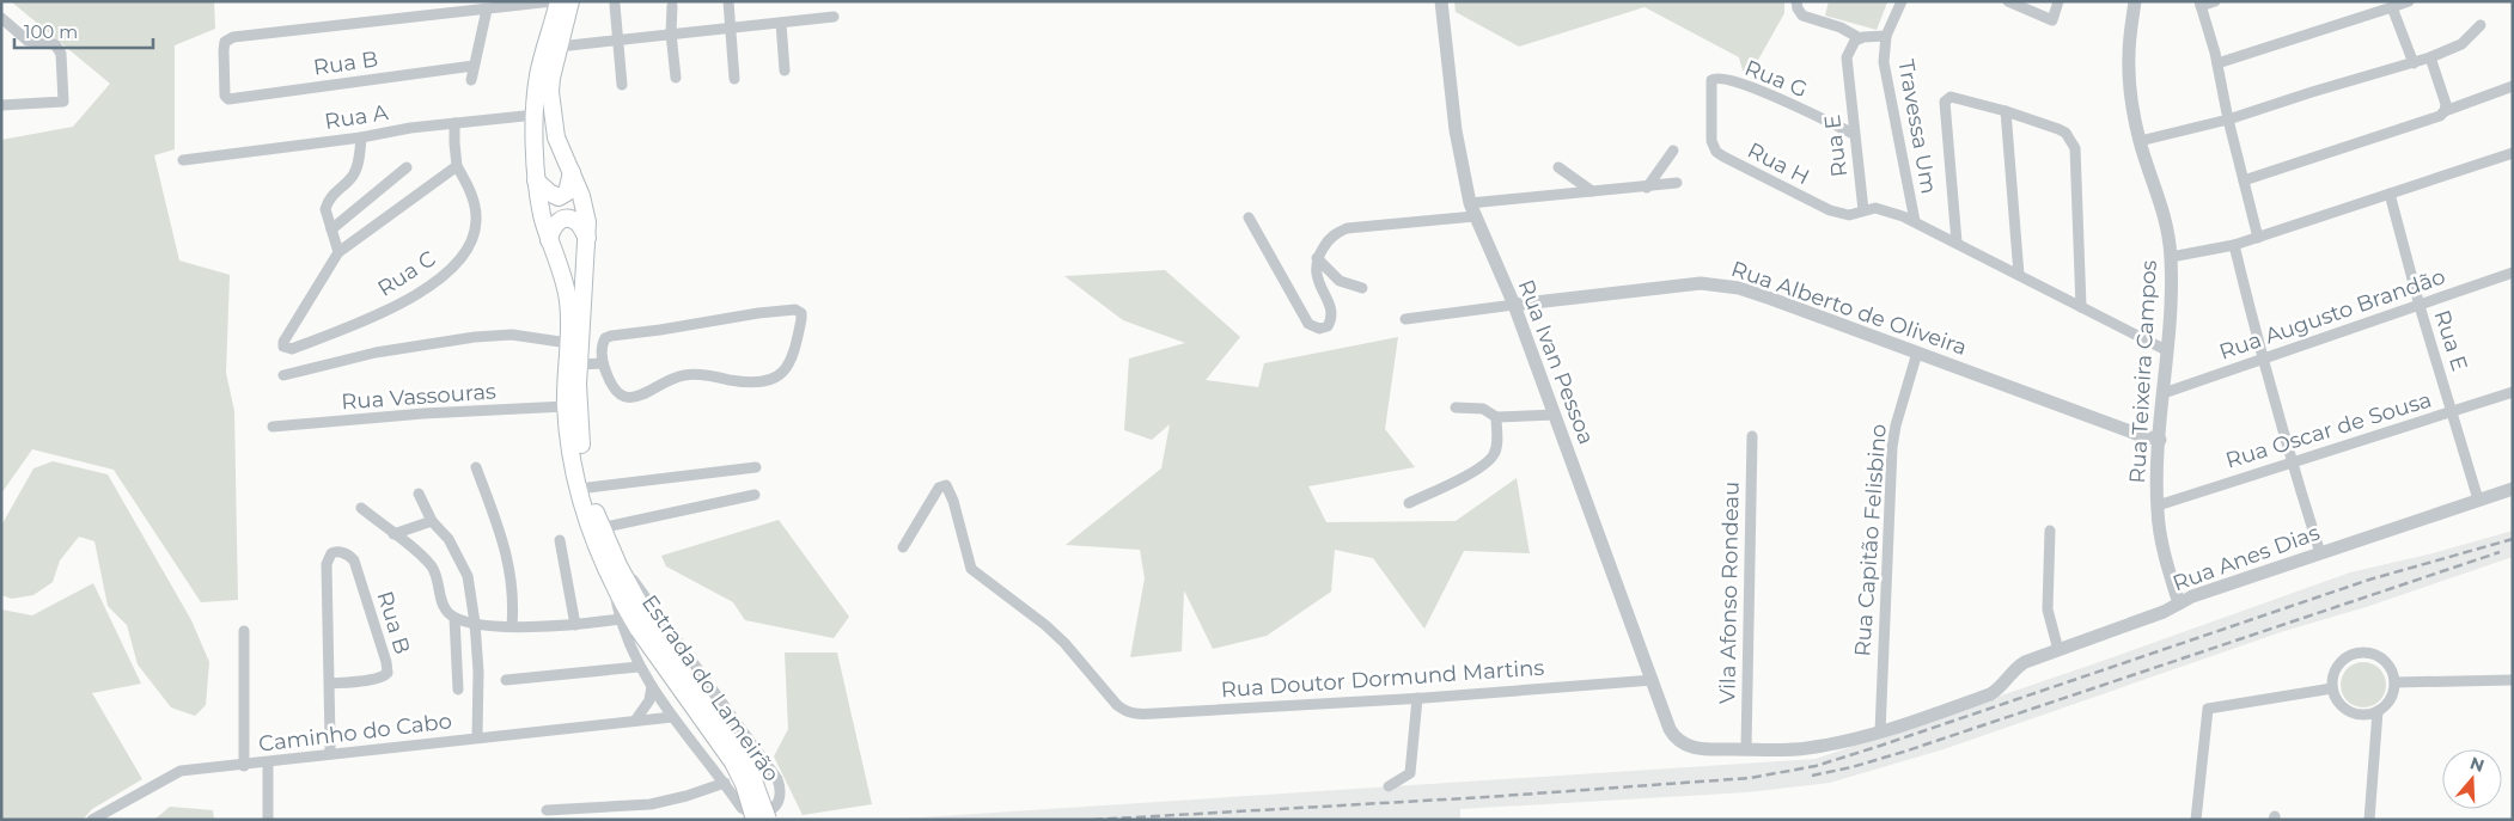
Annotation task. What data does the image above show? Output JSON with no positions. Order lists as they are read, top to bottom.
{
  "streets": {
    "main road": ["Estrada do Lameirão"],
    "street": [
      "Rua B",
      "Rua G",
      "Rua A",
      "Travessa Um",
      "Rua E",
      "Rua H",
      "Rua C",
      "Rua Alberto de Oliveira",
      "Rua Augusto Brandão",
      "Rua Ivan Pessoa",
      "Rua Teixeira Campos",
      "Rua Vassouras",
      "Rua Oscar de Sousa",
      "Rua Capitão Felisbino",
      "Rua Anes Dias",
      "Vila Afonso Rondeau",
      "Rua Doutor Dormund Martins",
      "Caminho do Cabo"
    ]
  },
  "crossings": [
    ["Rua G", "Rua E"],
    ["Rua G", "Rua H"],
    ["Rua A", "Estrada do Lameirão"],
    ["Travessa Um", "Rua H"],
    ["Rua E", "Rua H"],
    ["Rua E", "Rua Augusto Brandão"],
    ["Rua E", "Rua Oscar de Sousa"],
    ["Rua E", "Rua Anes Dias"],
    ["Rua H", "Rua Teixeira Campos"],
    ["Rua Alberto de Oliveira", "Rua Ivan Pessoa"],
    ["Rua Alberto de Oliveira", "Rua Teixeira Campos"],
    ["Rua Alberto de Oliveira", "Rua Capitão Felisbino"],
    ["Rua Augusto Brandão", "Rua Teixeira Campos"],
    ["Rua Ivan Pessoa", "Rua Anes Dias"],
    ["Rua Ivan Pessoa", "Rua Doutor Dormund Martins"],
    ["Rua Teixeira Campos", "Rua Oscar de Sousa"],
    ["Rua Teixeira Campos", "Rua Anes Dias"],
    ["Rua Vassouras", "Estrada do Lameirão"],
    ["Rua Capitão Felisbino", "Rua Anes Dias"],
    ["Rua Anes Dias", "Vila Afonso Rondeau"],
    ["Estrada do Lameirão", "Caminho do Cabo"]
  ],
  "scale_bar": "100 m",
  "north": "top"
}
